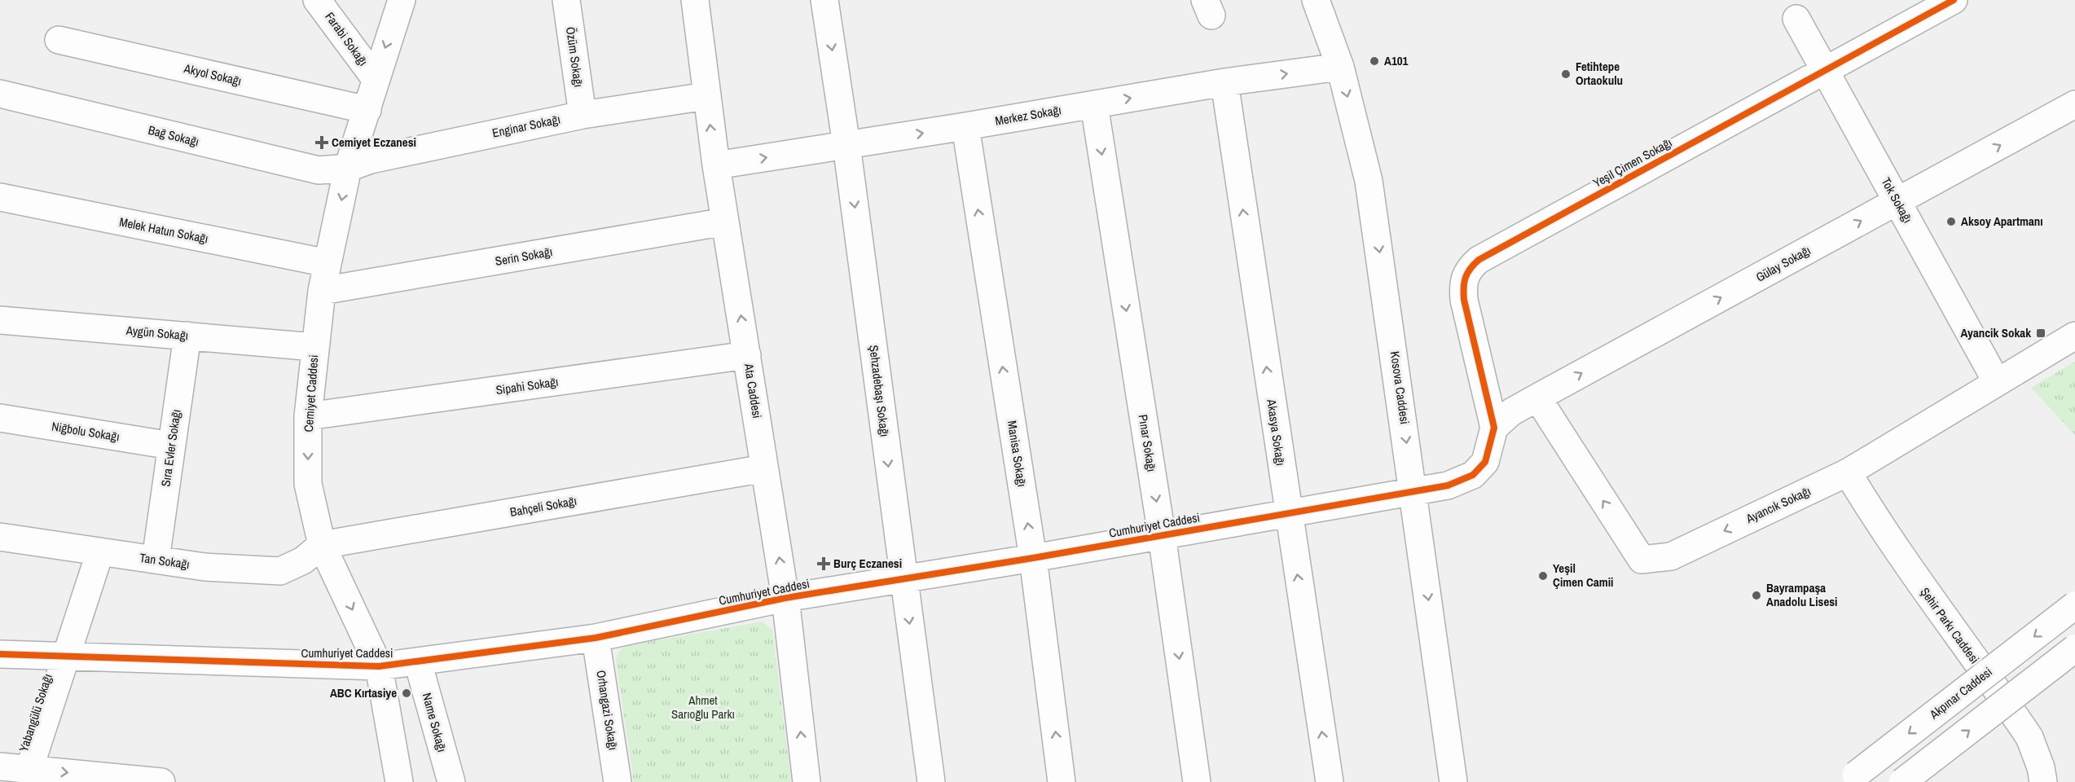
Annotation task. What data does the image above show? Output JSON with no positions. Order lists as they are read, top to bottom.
{
  "streets": {
    "street": [
      "Farabi Sokağı",
      "Özüm Sokağı",
      "Akyol Sokağı",
      "Merkez Sokağı",
      "Enginar Sokağı",
      "Bağ Sokağı",
      "Yeşil Çimen Sokağı",
      "Tok Sokağı",
      "Melek Hatun Sokağı",
      "Serin Sokağı",
      "Gülay Sokağı",
      "Aygün Sokağı",
      "Sipahi Sokağı",
      "Kosova Caddesi",
      "Ata Caddesi",
      "Şehzadebaşı Sokağı",
      "Cemiyet Caddesi",
      "Niğbolu Sokağı",
      "Akasya Sokağı",
      "Pınar Sokağı",
      "Sıra Evler Sokağı",
      "Manisa Sokağı",
      "Ayancık Sokağı",
      "Bahçeli Sokağı",
      "Cumhuriyet Caddesi",
      "Tan Sokağı",
      "Şehir Parkı Caddesi",
      "Akpınar Caddesi",
      "Orhangazi Sokağı",
      "Yabangülü Sokağı",
      "Name Sokağı"
    ]
  },
  "crossings": [
    ["Farabi Sokağı", "Cemiyet Caddesi"],
    ["Özüm Sokağı", "Enginar Sokağı"],
    ["Akyol Sokağı", "Cemiyet Caddesi"],
    ["Merkez Sokağı", "Kosova Caddesi"],
    ["Merkez Sokağı", "Ata Caddesi"],
    ["Merkez Sokağı", "Şehzadebaşı Sokağı"],
    ["Merkez Sokağı", "Akasya Sokağı"],
    ["Merkez Sokağı", "Pınar Sokağı"],
    ["Merkez Sokağı", "Manisa Sokağı"],
    ["Enginar Sokağı", "Bağ Sokağı"],
    ["Enginar Sokağı", "Ata Caddesi"],
    ["Enginar Sokağı", "Cemiyet Caddesi"],
    ["Bağ Sokağı", "Cemiyet Caddesi"],
    ["Yeşil Çimen Sokağı", "Tok Sokağı"],
    ["Yeşil Çimen Sokağı", "Gülay Sokağı"],
    ["Yeşil Çimen Sokağı", "Cumhuriyet Caddesi"],
    ["Tok Sokağı", "Gülay Sokağı"],
    ["Tok Sokağı", "Ayancık Sokağı"],
    ["Melek Hatun Sokağı", "Cemiyet Caddesi"],
    ["Serin Sokağı", "Ata Caddesi"],
    ["Serin Sokağı", "Cemiyet Caddesi"],
    ["Gülay Sokağı", "Ayancık Sokağı"],
    ["Gülay Sokağı", "Cumhuriyet Caddesi"],
    ["Aygün Sokağı", "Cemiyet Caddesi"],
    ["Aygün Sokağı", "Sıra Evler Sokağı"],
    ["Sipahi Sokağı", "Ata Caddesi"],
    ["Sipahi Sokağı", "Cemiyet Caddesi"],
    ["Kosova Caddesi", "Cumhuriyet Caddesi"],
    ["Ata Caddesi", "Bahçeli Sokağı"],
    ["Ata Caddesi", "Cumhuriyet Caddesi"],
    ["Şehzadebaşı Sokağı", "Cumhuriyet Caddesi"],
    ["Cemiyet Caddesi", "Bahçeli Sokağı"],
    ["Cemiyet Caddesi", "Cumhuriyet Caddesi"],
    ["Cemiyet Caddesi", "Tan Sokağı"],
    ["Niğbolu Sokağı", "Sıra Evler Sokağı"],
    ["Akasya Sokağı", "Cumhuriyet Caddesi"],
    ["Pınar Sokağı", "Cumhuriyet Caddesi"],
    ["Sıra Evler Sokağı", "Tan Sokağı"],
    ["Manisa Sokağı", "Cumhuriyet Caddesi"],
    ["Ayancık Sokağı", "Şehir Parkı Caddesi"],
    ["Bahçeli Sokağı", "Tan Sokağı"],
    ["Cumhuriyet Caddesi", "Orhangazi Sokağı"],
    ["Cumhuriyet Caddesi", "Yabangülü Sokağı"],
    ["Cumhuriyet Caddesi", "Name Sokağı"],
    ["Tan Sokağı", "Yabangülü Sokağı"]
  ],
  "one_way": [
    "Merkez Sokağı",
    "Gülay Sokağı",
    "Kosova Caddesi",
    "Ata Caddesi",
    "Şehzadebaşı Sokağı",
    "Cemiyet Caddesi",
    "Akasya Sokağı",
    "Pınar Sokağı",
    "Manisa Sokağı"
  ],
  "parks": ["Ahmet Sarıoğlu Parkı"],
  "places": {
    "other": [
      "A101",
      "Fetihtepe Ortaokulu",
      "Aksoy Apartmanı",
      "Yeşil Çimen Camii",
      "Bayrampaşa Anadolu Lisesi",
      "ABC Kırtasiye"
    ],
    "health": ["Cemiyet Eczanesi", "Burç Eczanesi"],
    "transit": ["Ayancik Sokak"]
  }
}
